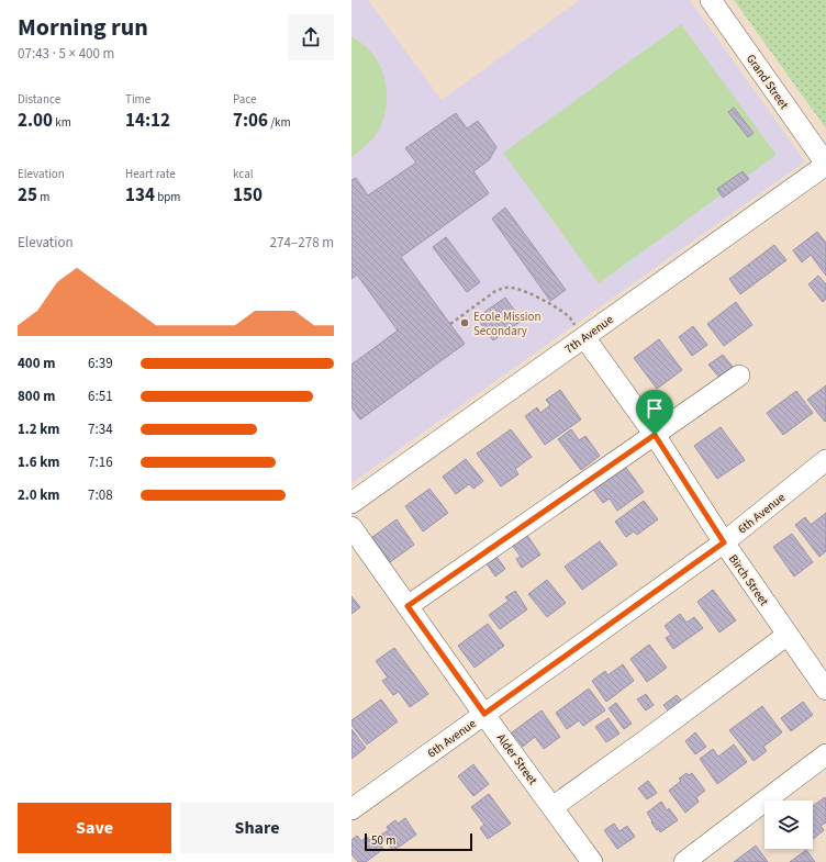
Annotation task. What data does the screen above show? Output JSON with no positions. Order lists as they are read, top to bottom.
{
  "streets": {
    "street": [
      "Grand Street",
      "7th Avenue",
      "6th Avenue",
      "Birch Street",
      "Alder Street"
    ]
  },
  "crossings": [
    ["Grand Street", "7th Avenue"],
    ["7th Avenue", "Birch Street"],
    ["6th Avenue", "Birch Street"],
    ["6th Avenue", "Alder Street"]
  ],
  "places": ["Ecole Mission Secondary"],
  "scale_bar": "50 m",
  "page": {
    "heading": ["Morning run", "07:43 · 5 × 400 m"],
    "stats": [
      ["Distance", "2.00 km"],
      ["Time", "14:12"],
      ["Pace", "7:06 /km"],
      ["Elevation", "25 m"],
      ["Heart rate", "134 bpm"],
      ["kcal", "150"]
    ],
    "chart": ["Elevation", "274–278 m"],
    "list": [
      {
        "name": "400 m",
        "note": "6:39"
      },
      {
        "name": "800 m",
        "note": "6:51"
      },
      {
        "name": "1.2 km",
        "note": "7:34"
      },
      {
        "name": "1.6 km",
        "note": "7:16"
      },
      {
        "name": "2.0 km",
        "note": "7:08"
      }
    ],
    "buttons": ["Save", "Share"],
    "scale": "50 m"
  }
}
